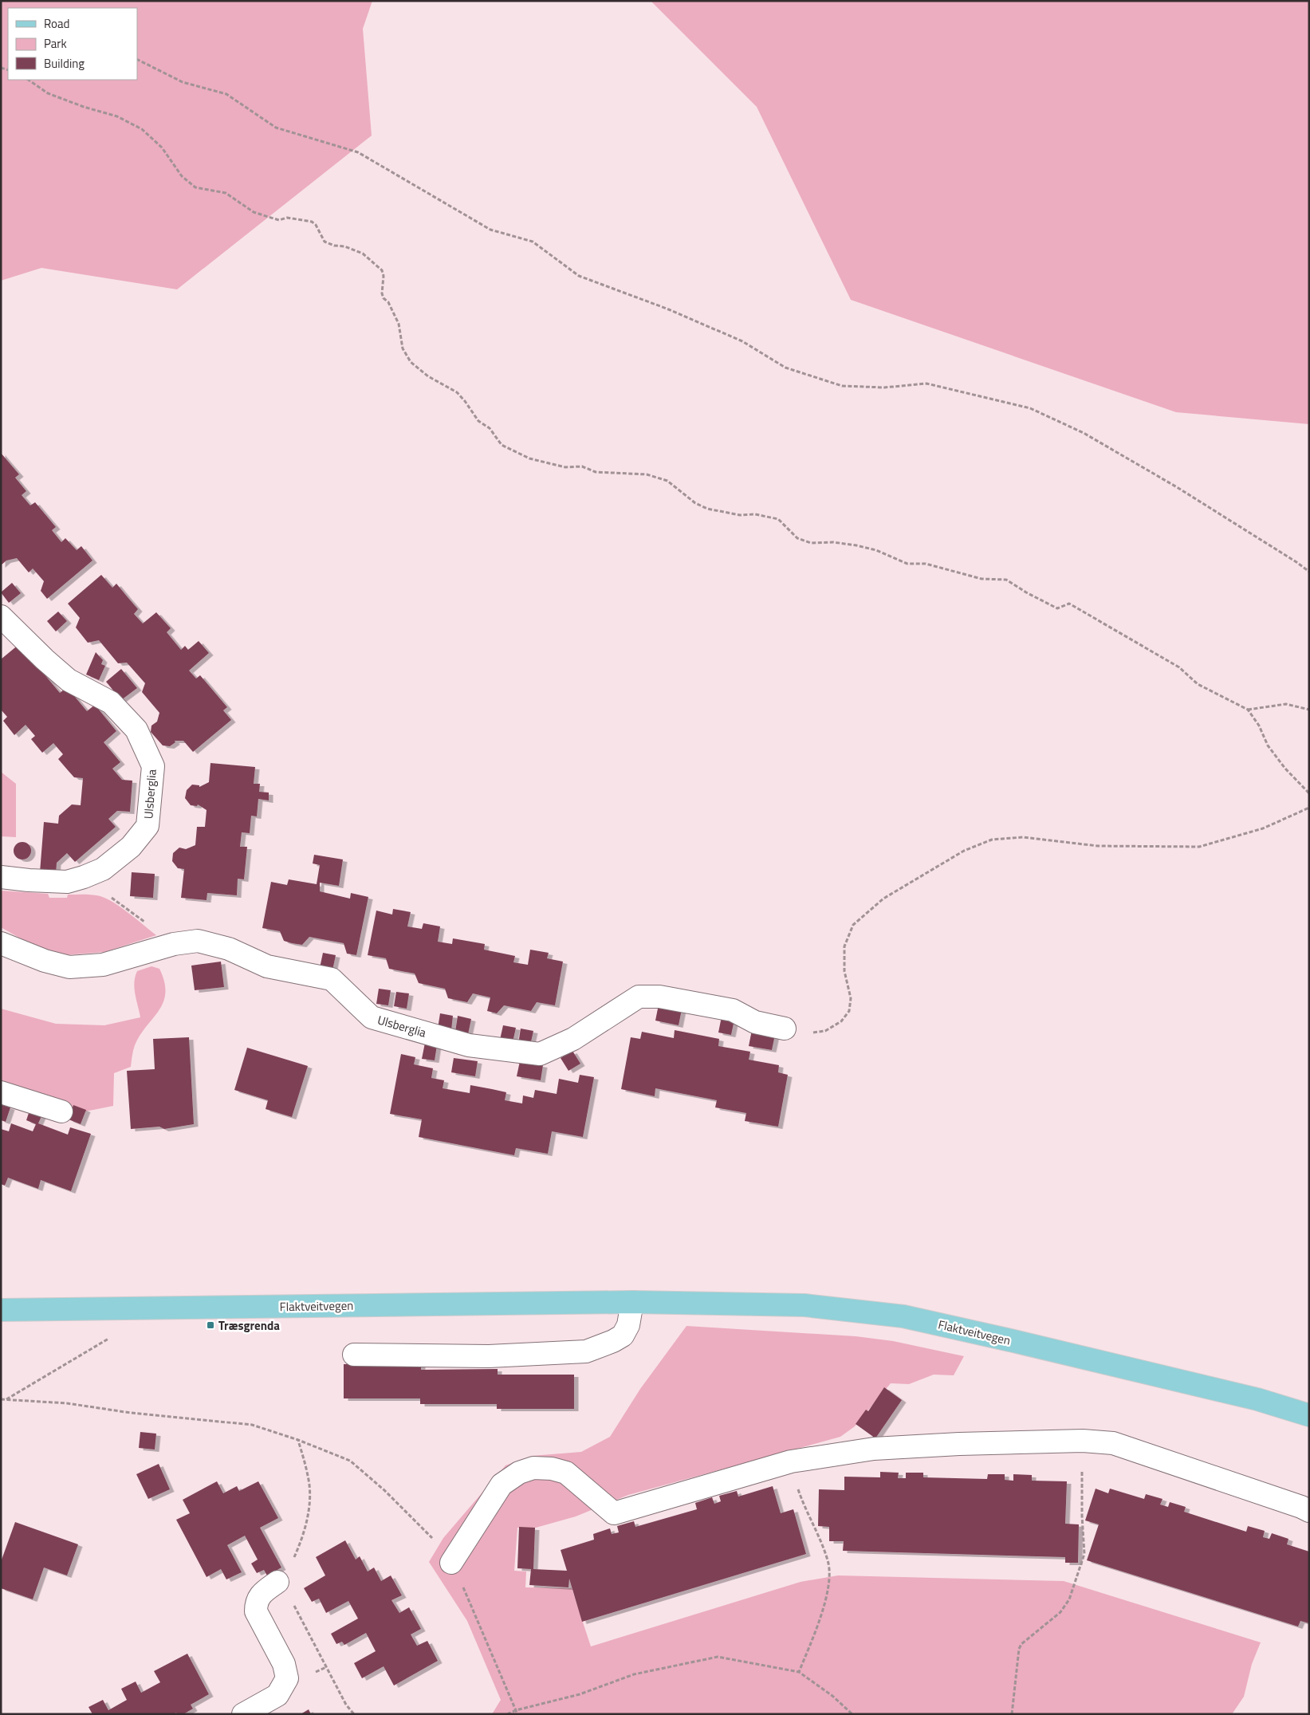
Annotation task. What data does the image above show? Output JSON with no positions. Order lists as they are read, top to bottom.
{
  "streets": {
    "main road": ["Flaktveitvegen"],
    "street": ["Ulsberglia"]
  },
  "places": {
    "transit": ["Træsgrenda"]
  },
  "legend": ["Road", "Park", "Building"]
}
